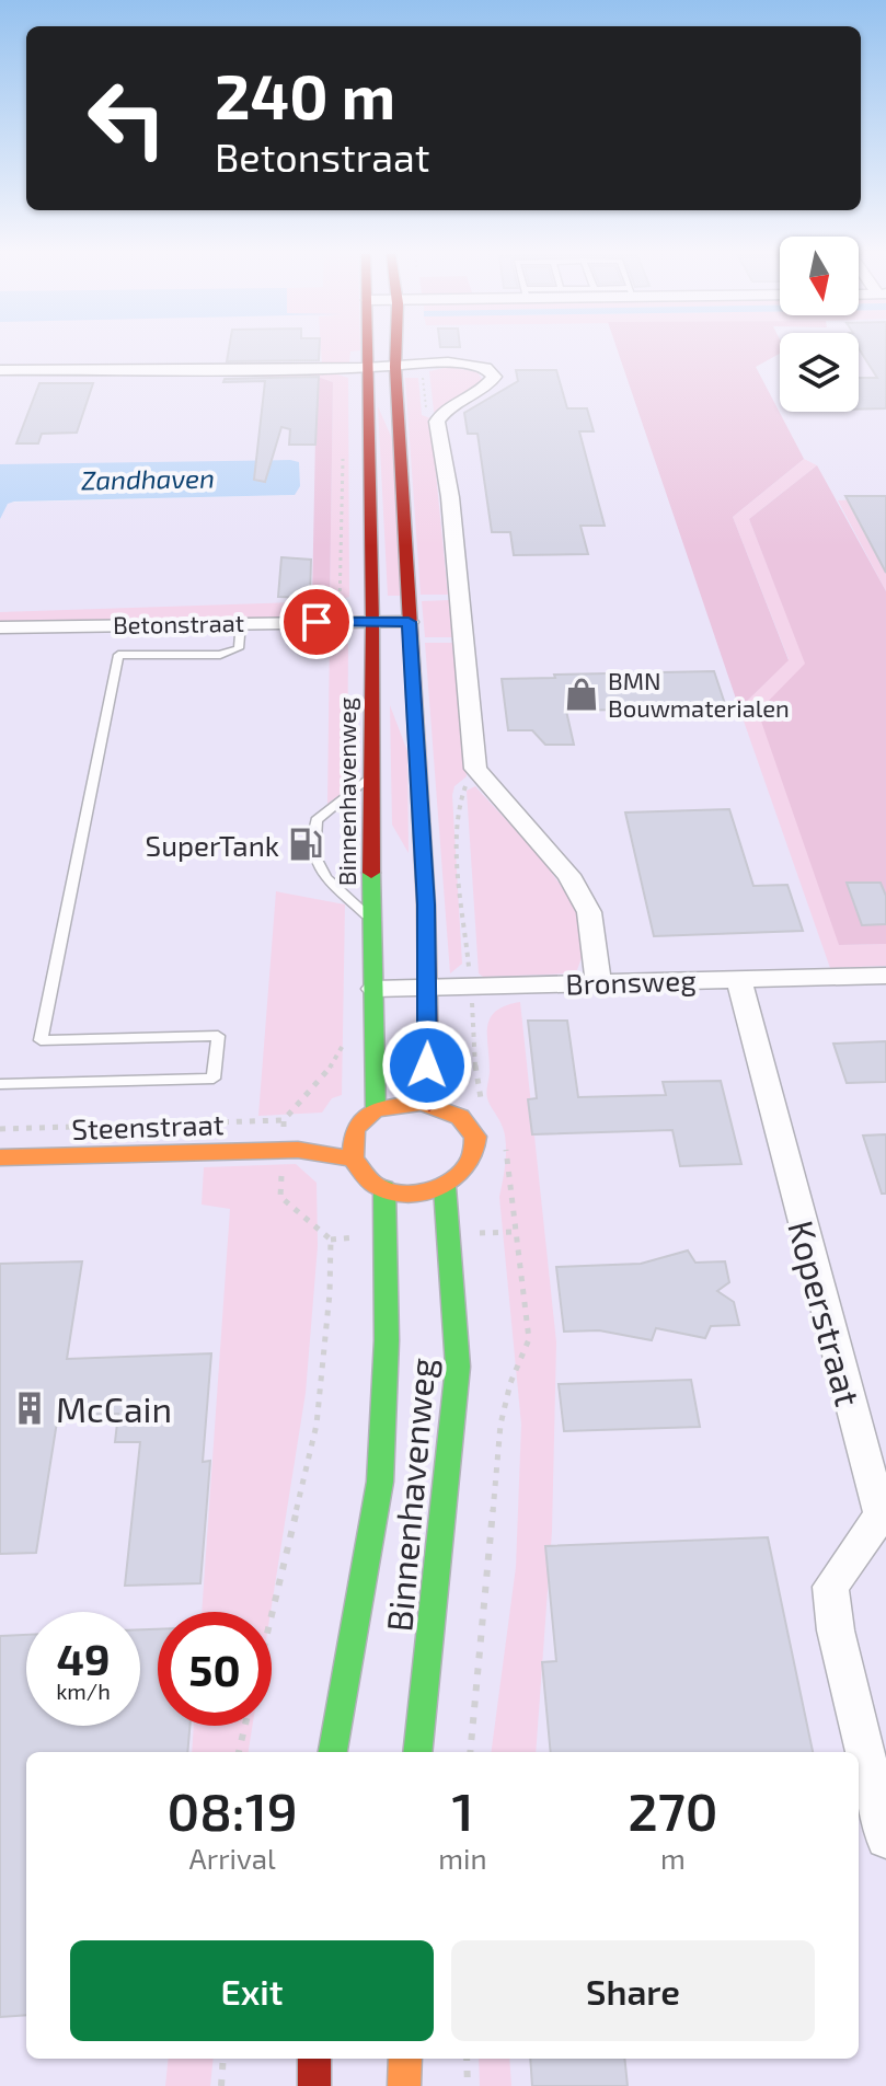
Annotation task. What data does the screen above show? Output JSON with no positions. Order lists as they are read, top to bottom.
{
  "streets": {
    "main road": ["Binnenhavenweg", "Steenstraat"],
    "street": ["Betonstraat", "Bronsweg", "Koperstraat"]
  },
  "crossings": [
    ["Betonstraat", "Binnenhavenweg"],
    ["Binnenhavenweg", "Bronsweg"],
    ["Binnenhavenweg", "Steenstraat"],
    ["Bronsweg", "Koperstraat"]
  ],
  "water": ["Zandhaven"],
  "places": {
    "shop": ["BMN Bouwmaterialen"],
    "fuel station": ["SuperTank"],
    "building": ["McCain"]
  },
  "north": "bottom",
  "page": {
    "turn": ["240 m", "Betonstraat"],
    "speed": "49 km/h",
    "limit": "50",
    "eta": [
      "08:19",
      "Arrival",
      "1",
      "min",
      "270",
      "m"
    ],
    "buttons": ["Exit", "Share"]
  }
}
